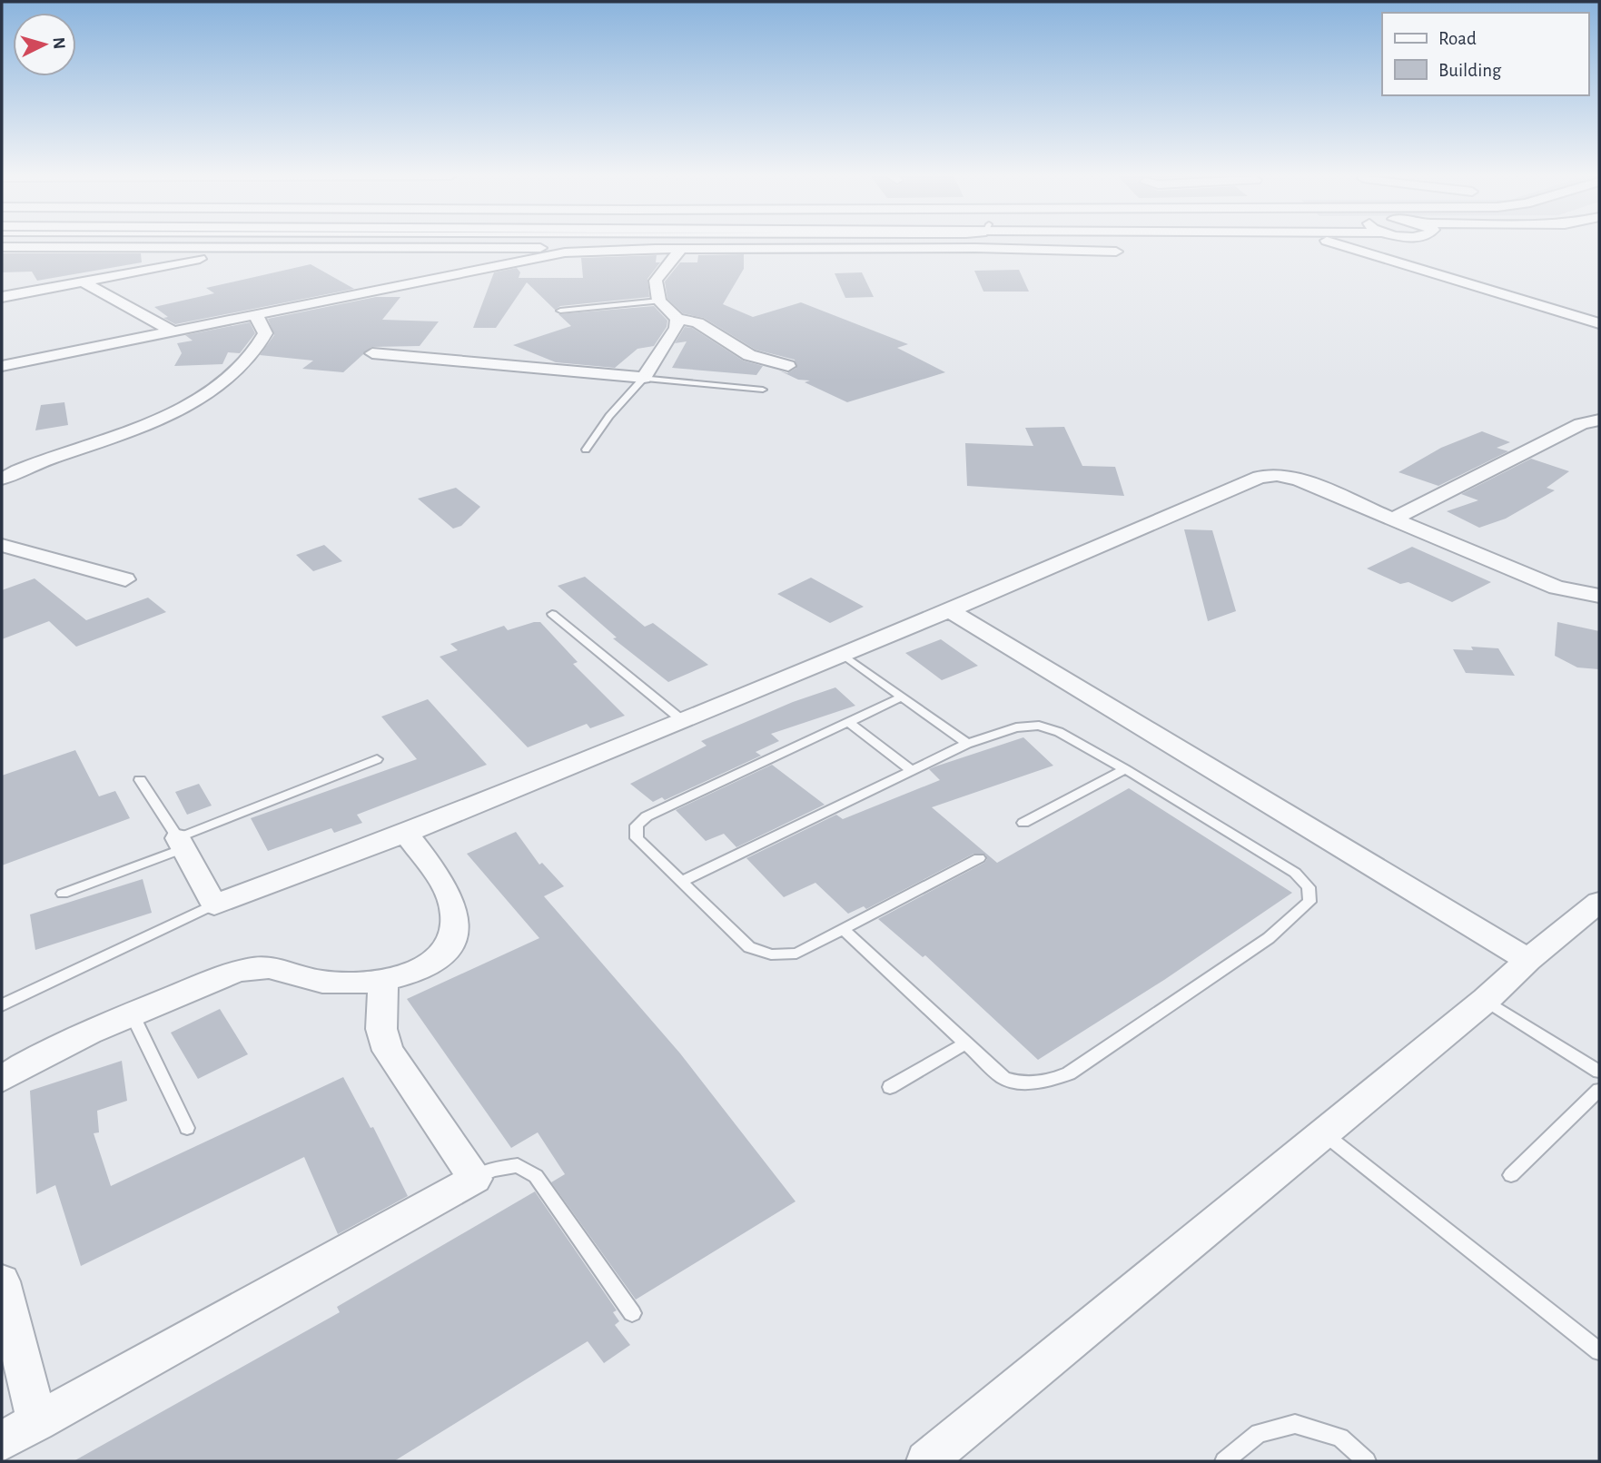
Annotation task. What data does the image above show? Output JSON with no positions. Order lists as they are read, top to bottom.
{
  "legend": ["Road", "Building"],
  "north": "right"
}
